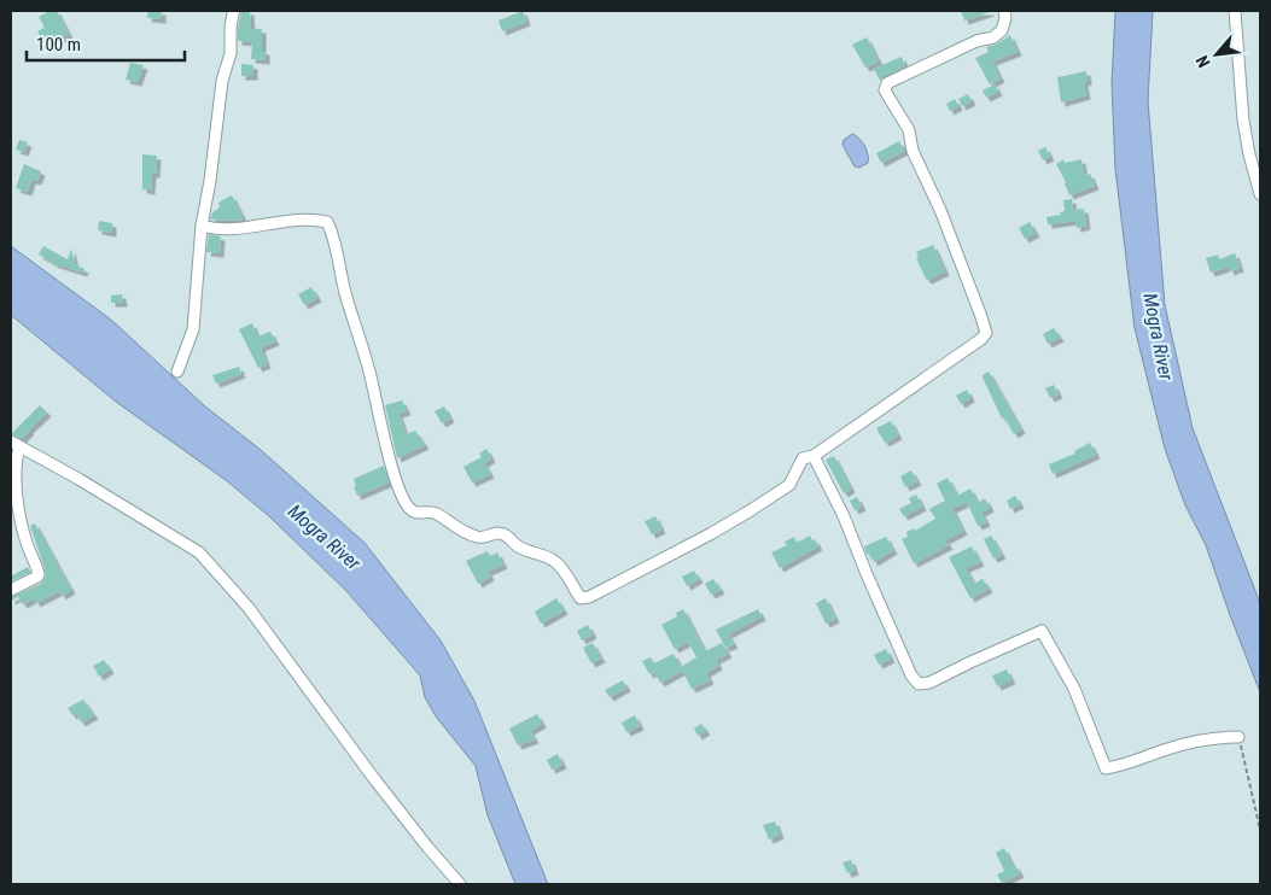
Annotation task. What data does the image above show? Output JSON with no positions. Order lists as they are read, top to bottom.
{
  "water": ["Mogra River"],
  "scale_bar": "100 m",
  "north": "bottom left"
}
